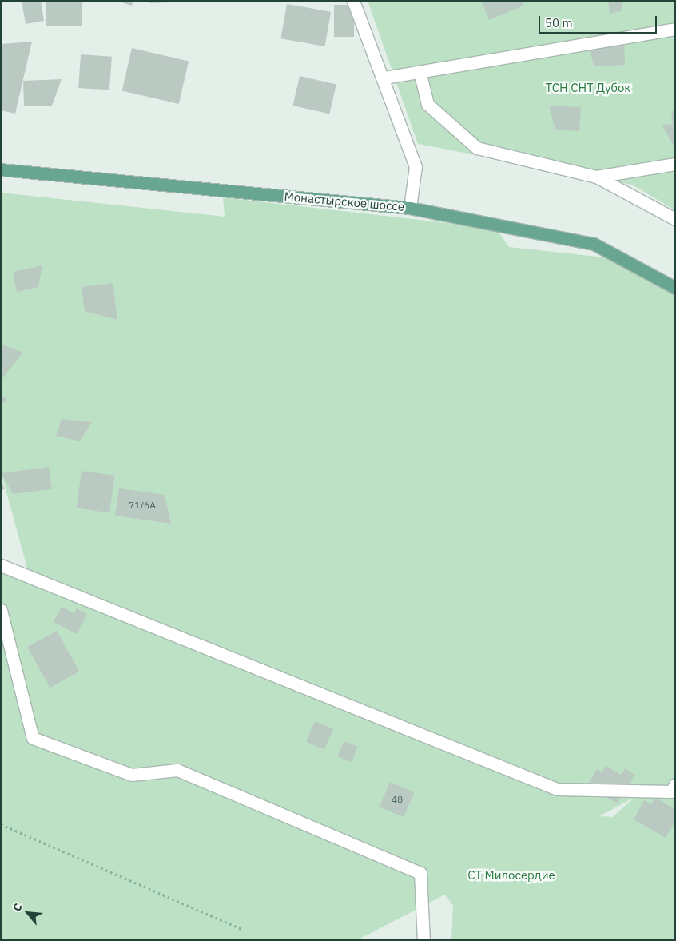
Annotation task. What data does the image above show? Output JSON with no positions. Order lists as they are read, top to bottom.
{
  "streets": {
    "main road": ["Монастырское шоссе"]
  },
  "parks": ["ТСН СНТ Дубок", "СТ Милосердие"],
  "house_numbers": ["71/6А", "48"],
  "scale_bar": "50 m",
  "north": "top left"
}
